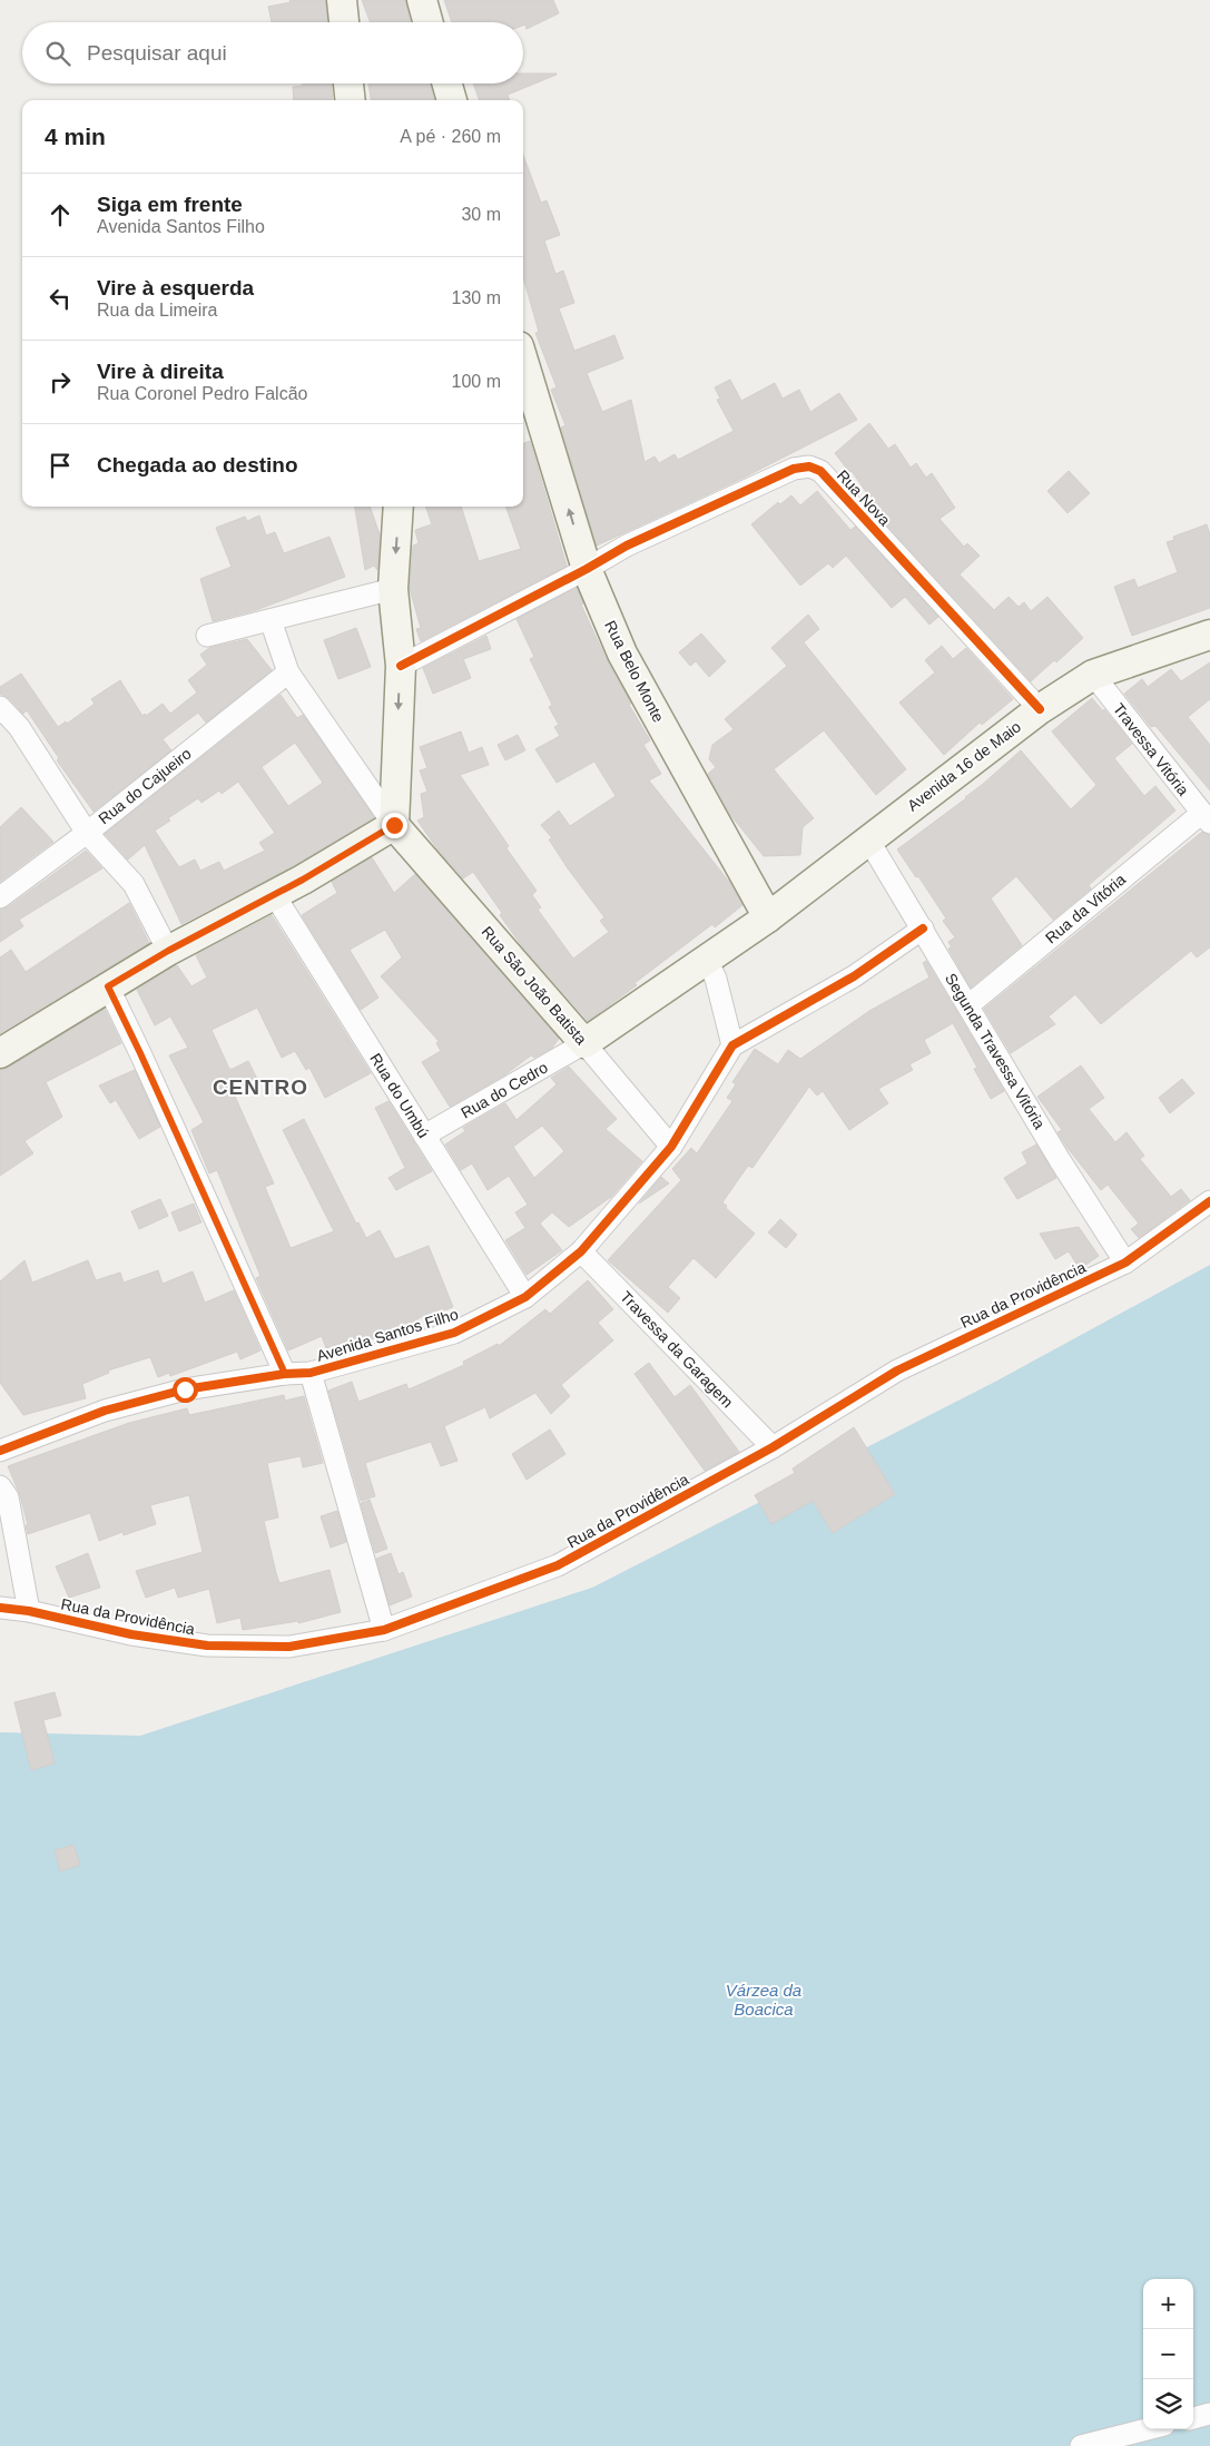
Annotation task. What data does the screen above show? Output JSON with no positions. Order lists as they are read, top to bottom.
{
  "streets": {
    "street": [
      "Rua Nova",
      "Rua Belo Monte",
      "Travessa Vitória",
      "Avenida 16 de Maio",
      "Rua do Cajueiro",
      "Rua da Vitória",
      "Rua São João Batista",
      "Segunda Travessa Vitória",
      "Rua do Cedro",
      "Rua do Umbú",
      "Rua da Providência",
      "Avenida Santos Filho",
      "Travessa da Garagem"
    ]
  },
  "crossings": [
    ["Rua Nova", "Rua Belo Monte"],
    ["Rua Nova", "Avenida 16 de Maio"],
    ["Rua Belo Monte", "Avenida 16 de Maio"],
    ["Travessa Vitória", "Avenida 16 de Maio"],
    ["Travessa Vitória", "Rua da Vitória"],
    ["Avenida 16 de Maio", "Rua São João Batista"],
    ["Avenida 16 de Maio", "Segunda Travessa Vitória"],
    ["Avenida 16 de Maio", "Rua do Cedro"],
    ["Rua da Vitória", "Segunda Travessa Vitória"],
    ["Rua São João Batista", "Rua do Cedro"],
    ["Rua São João Batista", "Avenida Santos Filho"],
    ["Segunda Travessa Vitória", "Rua da Providência"],
    ["Rua do Cedro", "Rua do Umbú"],
    ["Rua do Umbú", "Avenida Santos Filho"],
    ["Rua da Providência", "Travessa da Garagem"],
    ["Avenida Santos Filho", "Travessa da Garagem"]
  ],
  "districts": ["CENTRO"],
  "water": ["Várzea da Boacica"],
  "page": {
    "search": "Pesquisar aqui",
    "heading": ["4 min", "A pé · 260 m"],
    "list": [
      ["Siga em frente", "Avenida Santos Filho", "30 m"],
      ["Vire à esquerda", "Rua da Limeira", "130 m"],
      ["Vire à direita", "Rua Coronel Pedro Falcão", "100 m"],
      "Chegada ao destino"
    ],
    "map_buttons": ["+", "−"]
  }
}
